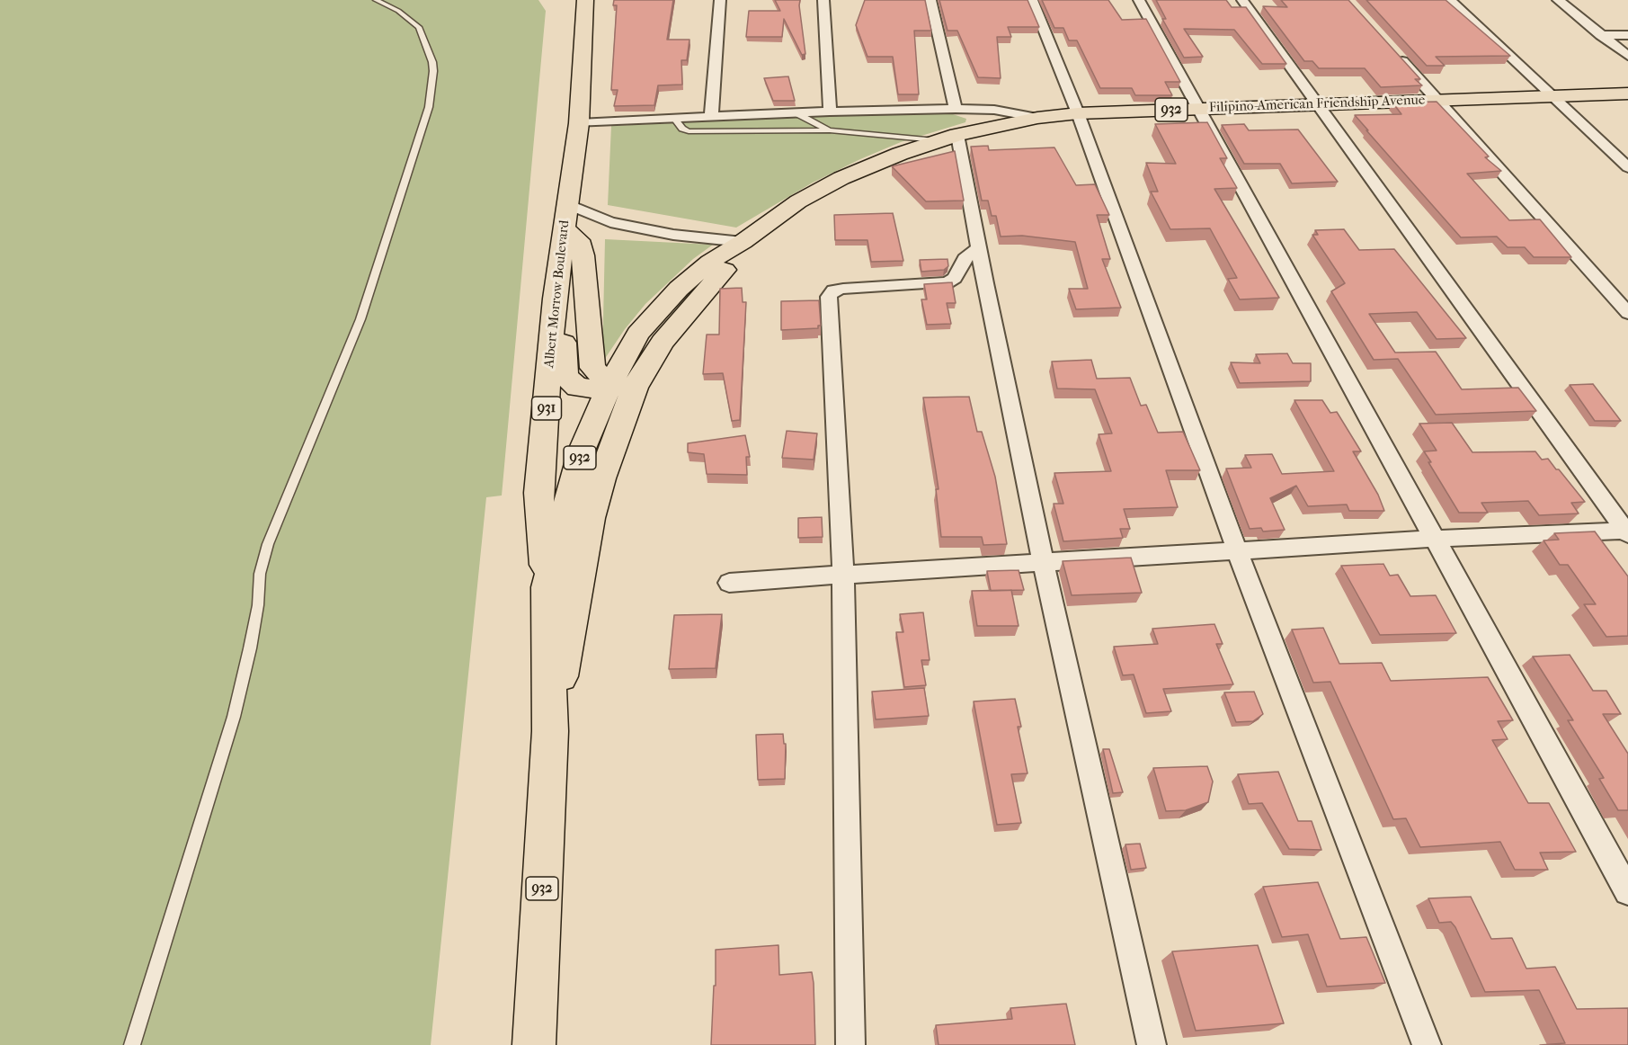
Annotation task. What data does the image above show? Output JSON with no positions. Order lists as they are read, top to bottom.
{
  "streets": {
    "main road": [
      "Filipino-American Friendship Avenue",
      "932",
      "Albert Morrow Boulevard",
      "931"
    ]
  },
  "crossings": [
    ["Filipino-American Friendship Avenue", "Albert Morrow Boulevard"]
  ]
}
